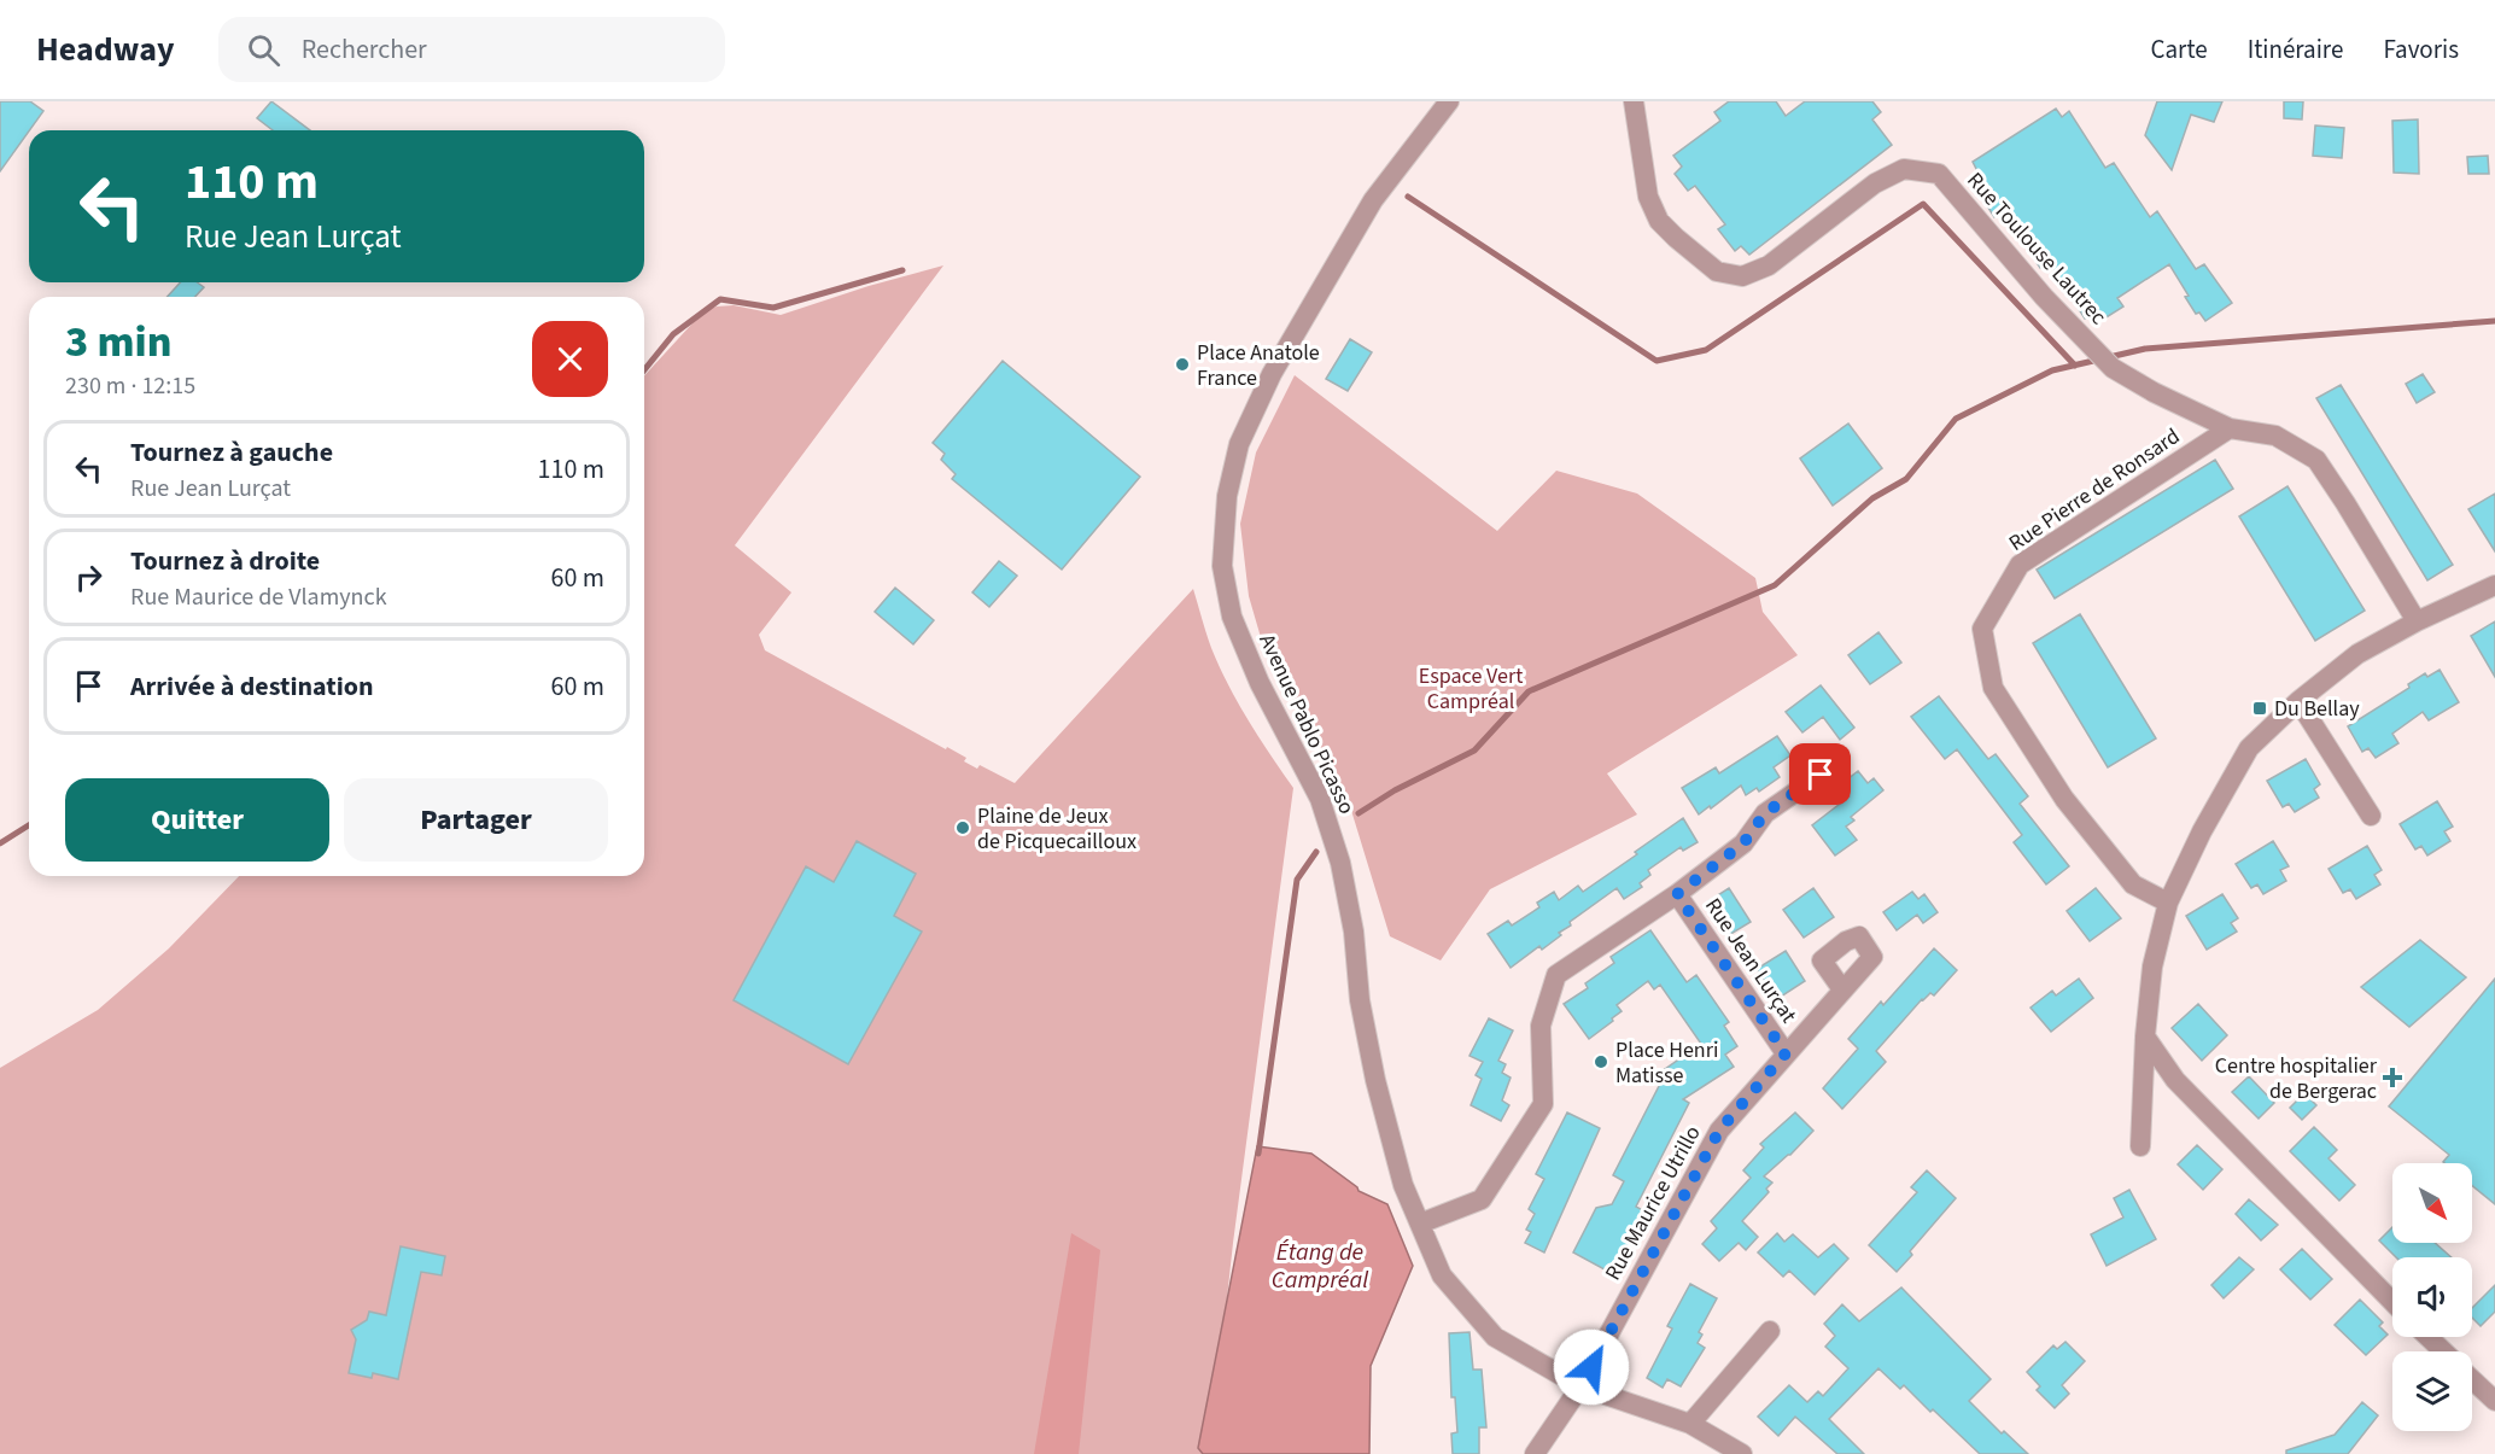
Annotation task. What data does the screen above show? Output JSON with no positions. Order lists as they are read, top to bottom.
{
  "streets": {
    "street": [
      "Rue Toulouse Lautrec",
      "Rue Pierre de Ronsard",
      "Avenue Pablo Picasso",
      "Rue Jean Lurçat",
      "Rue Maurice Utrillo"
    ]
  },
  "crossings": [
    ["Rue Toulouse Lautrec", "Rue Pierre de Ronsard"],
    ["Avenue Pablo Picasso", "Rue Maurice Utrillo"],
    ["Rue Jean Lurçat", "Rue Maurice Utrillo"]
  ],
  "water": ["Étang de Campréal"],
  "parks": ["Espace Vert Campréal"],
  "places": {
    "other": ["Place Anatole France", "Plaine de Jeux de Picquecailloux", "Place Henri Matisse"],
    "transit": ["Du Bellay"],
    "health": ["Centre hospitalier de Bergerac"]
  },
  "north": "bottom right",
  "page": {
    "header": "Headway",
    "search": "Rechercher",
    "nav": ["Carte", "Itinéraire", "Favoris"],
    "turn": ["110 m", "Rue Jean Lurçat"],
    "heading": ["3 min", "230 m · 12:15"],
    "list": [
      {
        "name": "Tournez à gauche",
        "note": "Rue Jean Lurçat",
        "value": "110 m"
      },
      {
        "name": "Tournez à droite",
        "note": "Rue Maurice de Vlamynck",
        "value": "60 m"
      },
      {
        "name": "Arrivée à destination",
        "value": "60 m"
      }
    ],
    "buttons": ["Quitter", "Partager"]
  }
}
